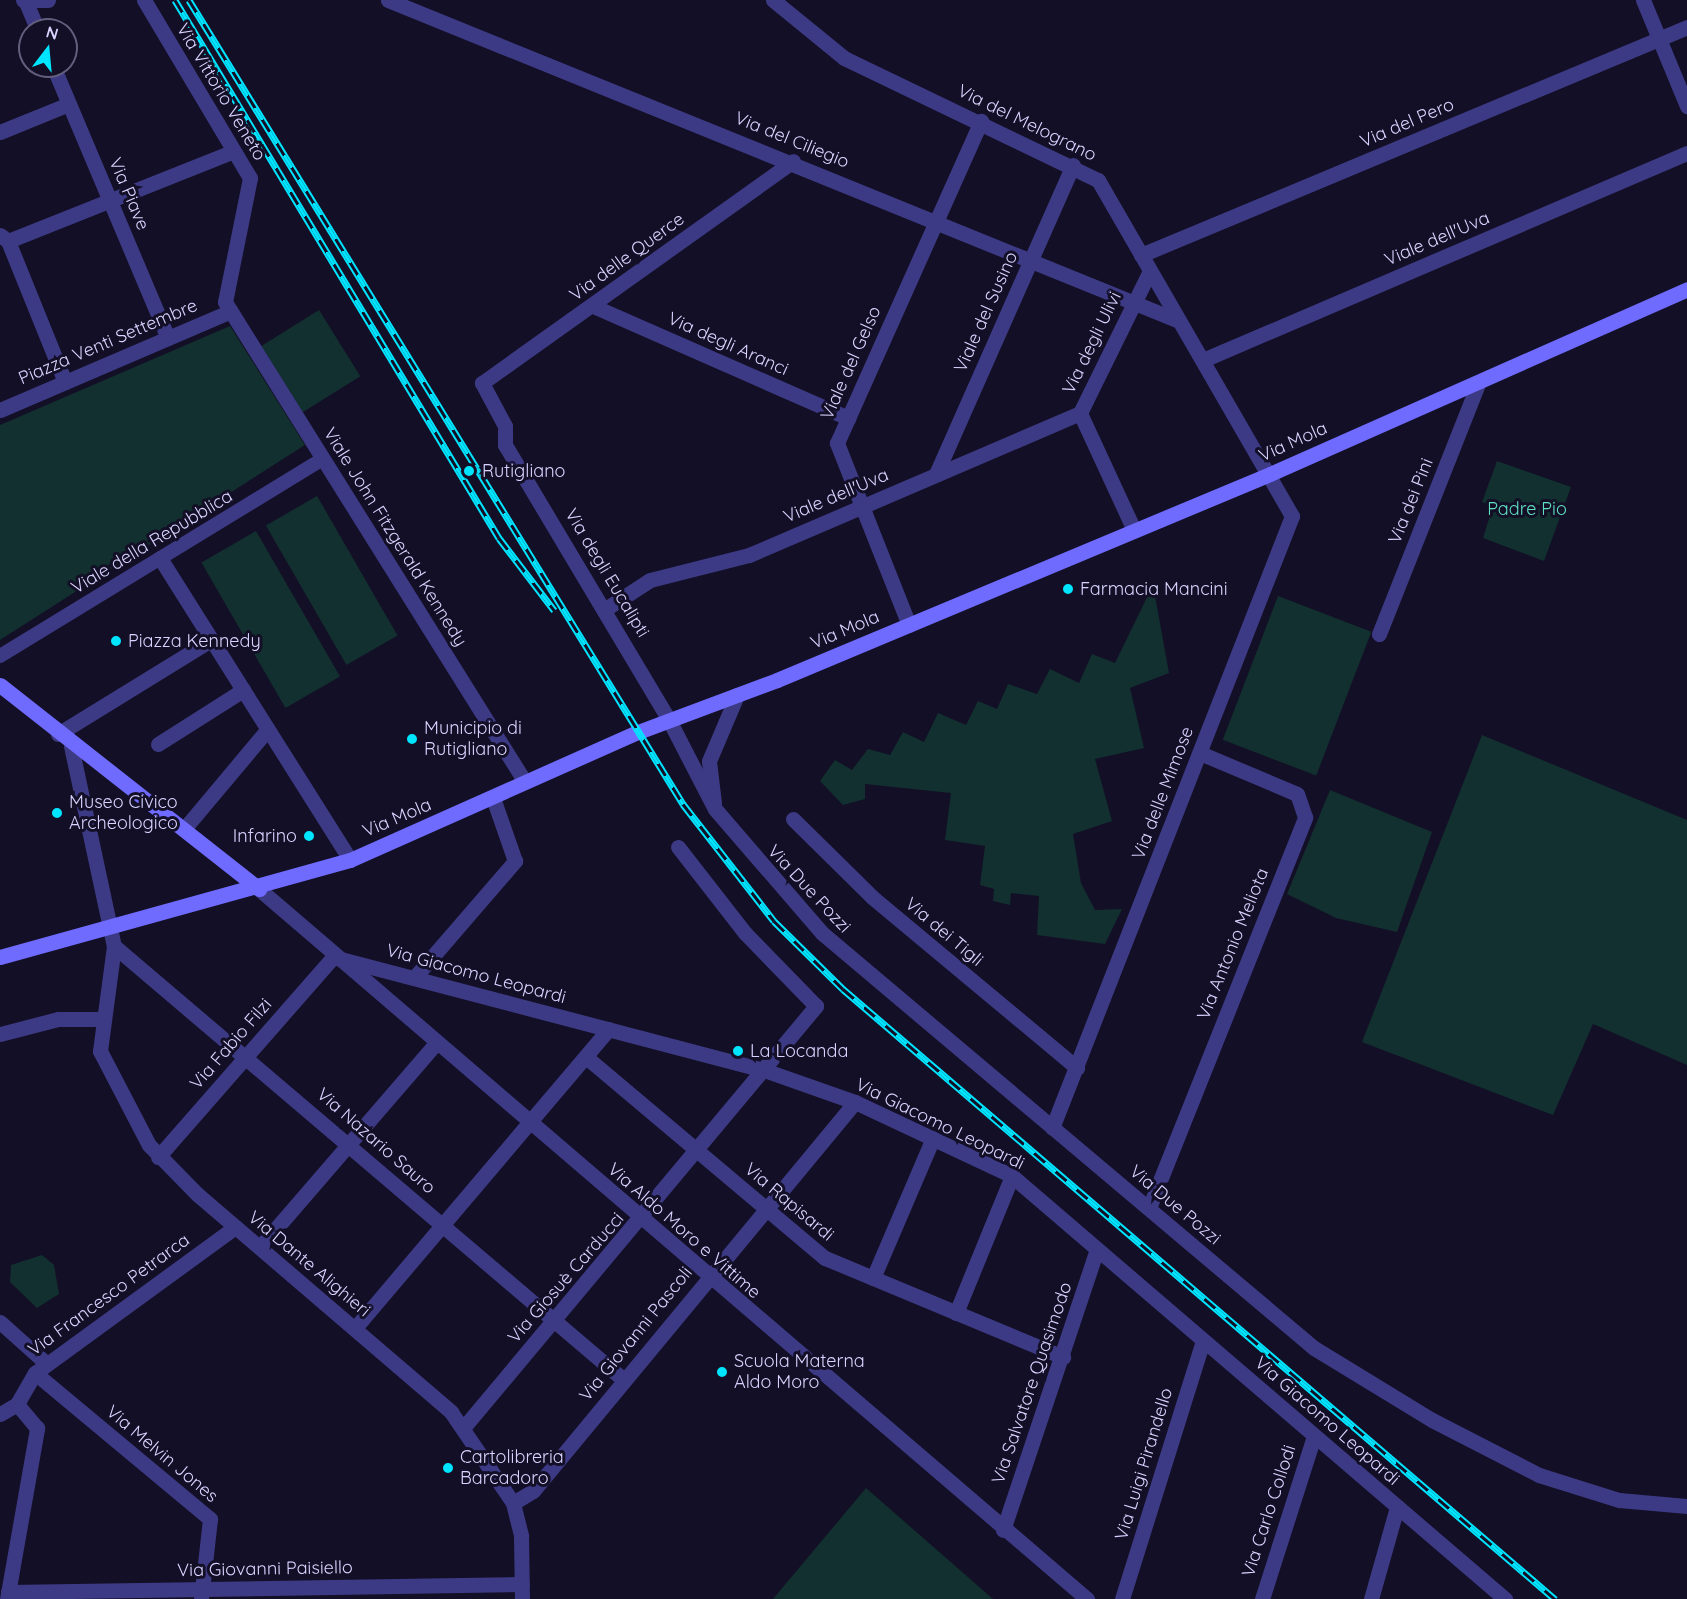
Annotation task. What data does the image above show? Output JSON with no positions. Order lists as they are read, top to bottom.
{
  "streets": {
    "main road": ["Via Mola"],
    "street": [
      "Via Vittorio Veneto",
      "Via del Melograno",
      "Via del Pero",
      "Via del Ciliegio",
      "Via Piave",
      "Viale dell'Uva",
      "Via delle Querce",
      "Viale del Susino",
      "Piazza Venti Settembre",
      "Via degli Ulivi",
      "Via degli Aranci",
      "Viale del Gelso",
      "Via dei Pini",
      "Viale John Fitzgerald Kennedy",
      "Viale della Repubblica",
      "Via degli Eucalipti",
      "Via delle Mimose",
      "Via Due Pozzi",
      "Via dei Tigli",
      "Via Antonio Meliota",
      "Via Giacomo Leopardi",
      "Via Fabio Filzi",
      "Via Nazario Sauro",
      "Via Rapisardi",
      "Via Aldo Moro e Vittime",
      "Via Dante Alighieri",
      "Via Giosuè Carducci",
      "Via Francesco Petrarca",
      "Via Giovanni Pascoli",
      "Via Salvatore Quasimodo",
      "Via Melvin Jones",
      "Via Luigi Pirandello",
      "Via Carlo Collodi",
      "Via Giovanni Paisiello"
    ]
  },
  "crossings": [
    ["Via Vittorio Veneto", "Piazza Venti Settembre"],
    ["Via Vittorio Veneto", "Viale John Fitzgerald Kennedy"],
    ["Via del Melograno", "Via del Pero"],
    ["Via del Melograno", "Via del Ciliegio"],
    ["Via del Melograno", "Viale dell'Uva"],
    ["Via del Melograno", "Viale del Susino"],
    ["Via del Melograno", "Via degli Ulivi"],
    ["Via del Melograno", "Viale del Gelso"],
    ["Via del Melograno", "Via Mola"],
    ["Via del Melograno", "Via delle Mimose"],
    ["Via del Ciliegio", "Via delle Querce"],
    ["Via del Ciliegio", "Viale del Susino"],
    ["Via del Ciliegio", "Via degli Ulivi"],
    ["Via del Ciliegio", "Viale del Gelso"],
    ["Via Piave", "Piazza Venti Settembre"],
    ["Viale dell'Uva", "Viale del Susino"],
    ["Viale dell'Uva", "Via degli Ulivi"],
    ["Viale dell'Uva", "Viale del Gelso"],
    ["Viale dell'Uva", "Via degli Eucalipti"],
    ["Via delle Querce", "Via degli Aranci"],
    ["Via delle Querce", "Via degli Eucalipti"],
    ["Piazza Venti Settembre", "Viale John Fitzgerald Kennedy"],
    ["Via degli Ulivi", "Via Mola"],
    ["Via degli Aranci", "Viale del Gelso"],
    ["Viale del Gelso", "Via Mola"],
    ["Via Mola", "Via dei Pini"],
    ["Via Mola", "Viale John Fitzgerald Kennedy"],
    ["Via Mola", "Via degli Eucalipti"],
    ["Via Mola", "Via delle Mimose"],
    ["Via Mola", "Via Due Pozzi"],
    ["Via Mola", "Via Aldo Moro e Vittime"],
    ["Viale John Fitzgerald Kennedy", "Viale della Repubblica"],
    ["Via degli Eucalipti", "Via Due Pozzi"],
    ["Via delle Mimose", "Via Due Pozzi"],
    ["Via delle Mimose", "Via dei Tigli"],
    ["Via delle Mimose", "Via Antonio Meliota"],
    ["Via Due Pozzi", "Via Antonio Meliota"],
    ["Via Giacomo Leopardi", "Via Fabio Filzi"],
    ["Via Giacomo Leopardi", "Via Aldo Moro e Vittime"],
    ["Via Giacomo Leopardi", "Via Giosuè Carducci"],
    ["Via Giacomo Leopardi", "Via Giovanni Pascoli"],
    ["Via Giacomo Leopardi", "Via Salvatore Quasimodo"],
    ["Via Giacomo Leopardi", "Via Luigi Pirandello"],
    ["Via Giacomo Leopardi", "Via Carlo Collodi"],
    ["Via Fabio Filzi", "Via Nazario Sauro"],
    ["Via Fabio Filzi", "Via Aldo Moro e Vittime"],
    ["Via Fabio Filzi", "Via Dante Alighieri"],
    ["Via Nazario Sauro", "Via Dante Alighieri"],
    ["Via Nazario Sauro", "Via Giosuè Carducci"],
    ["Via Nazario Sauro", "Via Giovanni Pascoli"],
    ["Via Rapisardi", "Via Giosuè Carducci"],
    ["Via Rapisardi", "Via Giovanni Pascoli"],
    ["Via Rapisardi", "Via Salvatore Quasimodo"],
    ["Via Aldo Moro e Vittime", "Via Giosuè Carducci"],
    ["Via Aldo Moro e Vittime", "Via Giovanni Pascoli"],
    ["Via Aldo Moro e Vittime", "Via Salvatore Quasimodo"],
    ["Via Dante Alighieri", "Via Giosuè Carducci"],
    ["Via Dante Alighieri", "Via Francesco Petrarca"],
    ["Via Dante Alighieri", "Via Giovanni Pascoli"],
    ["Via Dante Alighieri", "Via Giovanni Paisiello"],
    ["Via Francesco Petrarca", "Via Melvin Jones"],
    ["Via Melvin Jones", "Via Giovanni Paisiello"]
  ],
  "parks": ["Padre Pio"],
  "places": [
    "Rutigliano",
    "Farmacia Mancini",
    "Piazza Kennedy",
    "Municipio di Rutigliano",
    "Museo Civico Archeologico",
    "Infarino",
    "La Locanda",
    "Scuola Materna Aldo Moro",
    "Cartolibreria Barcadoro"
  ],
  "north": "top"
}
